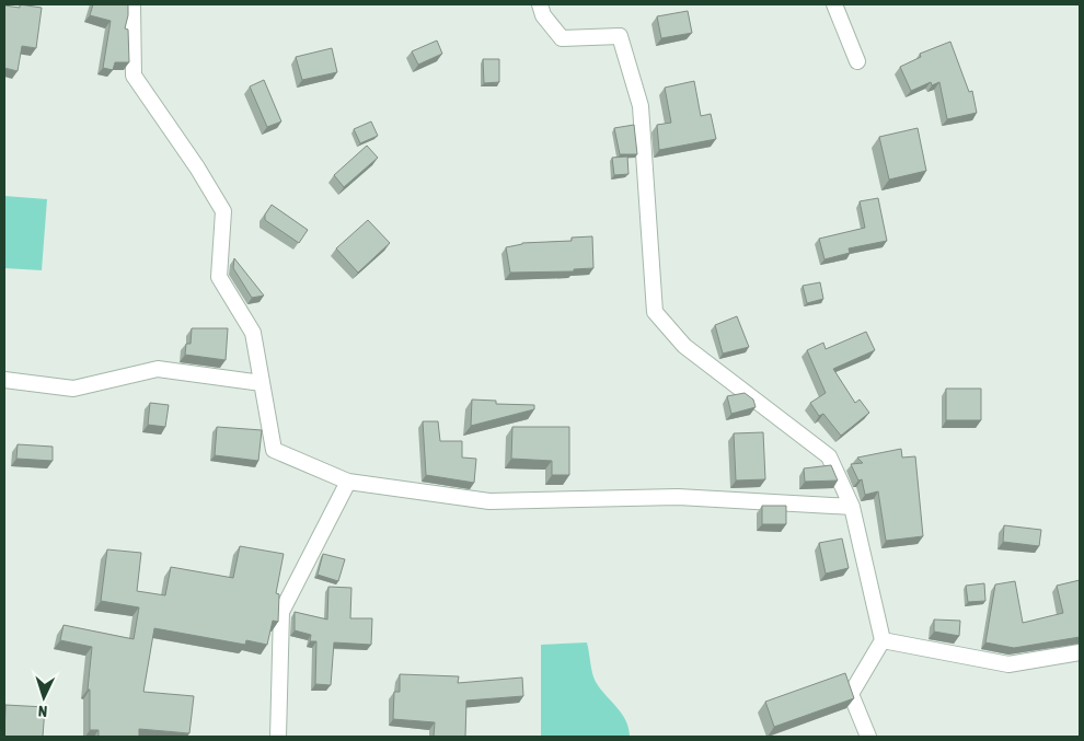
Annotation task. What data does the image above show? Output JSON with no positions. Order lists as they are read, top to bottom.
{
  "north": "bottom"
}
